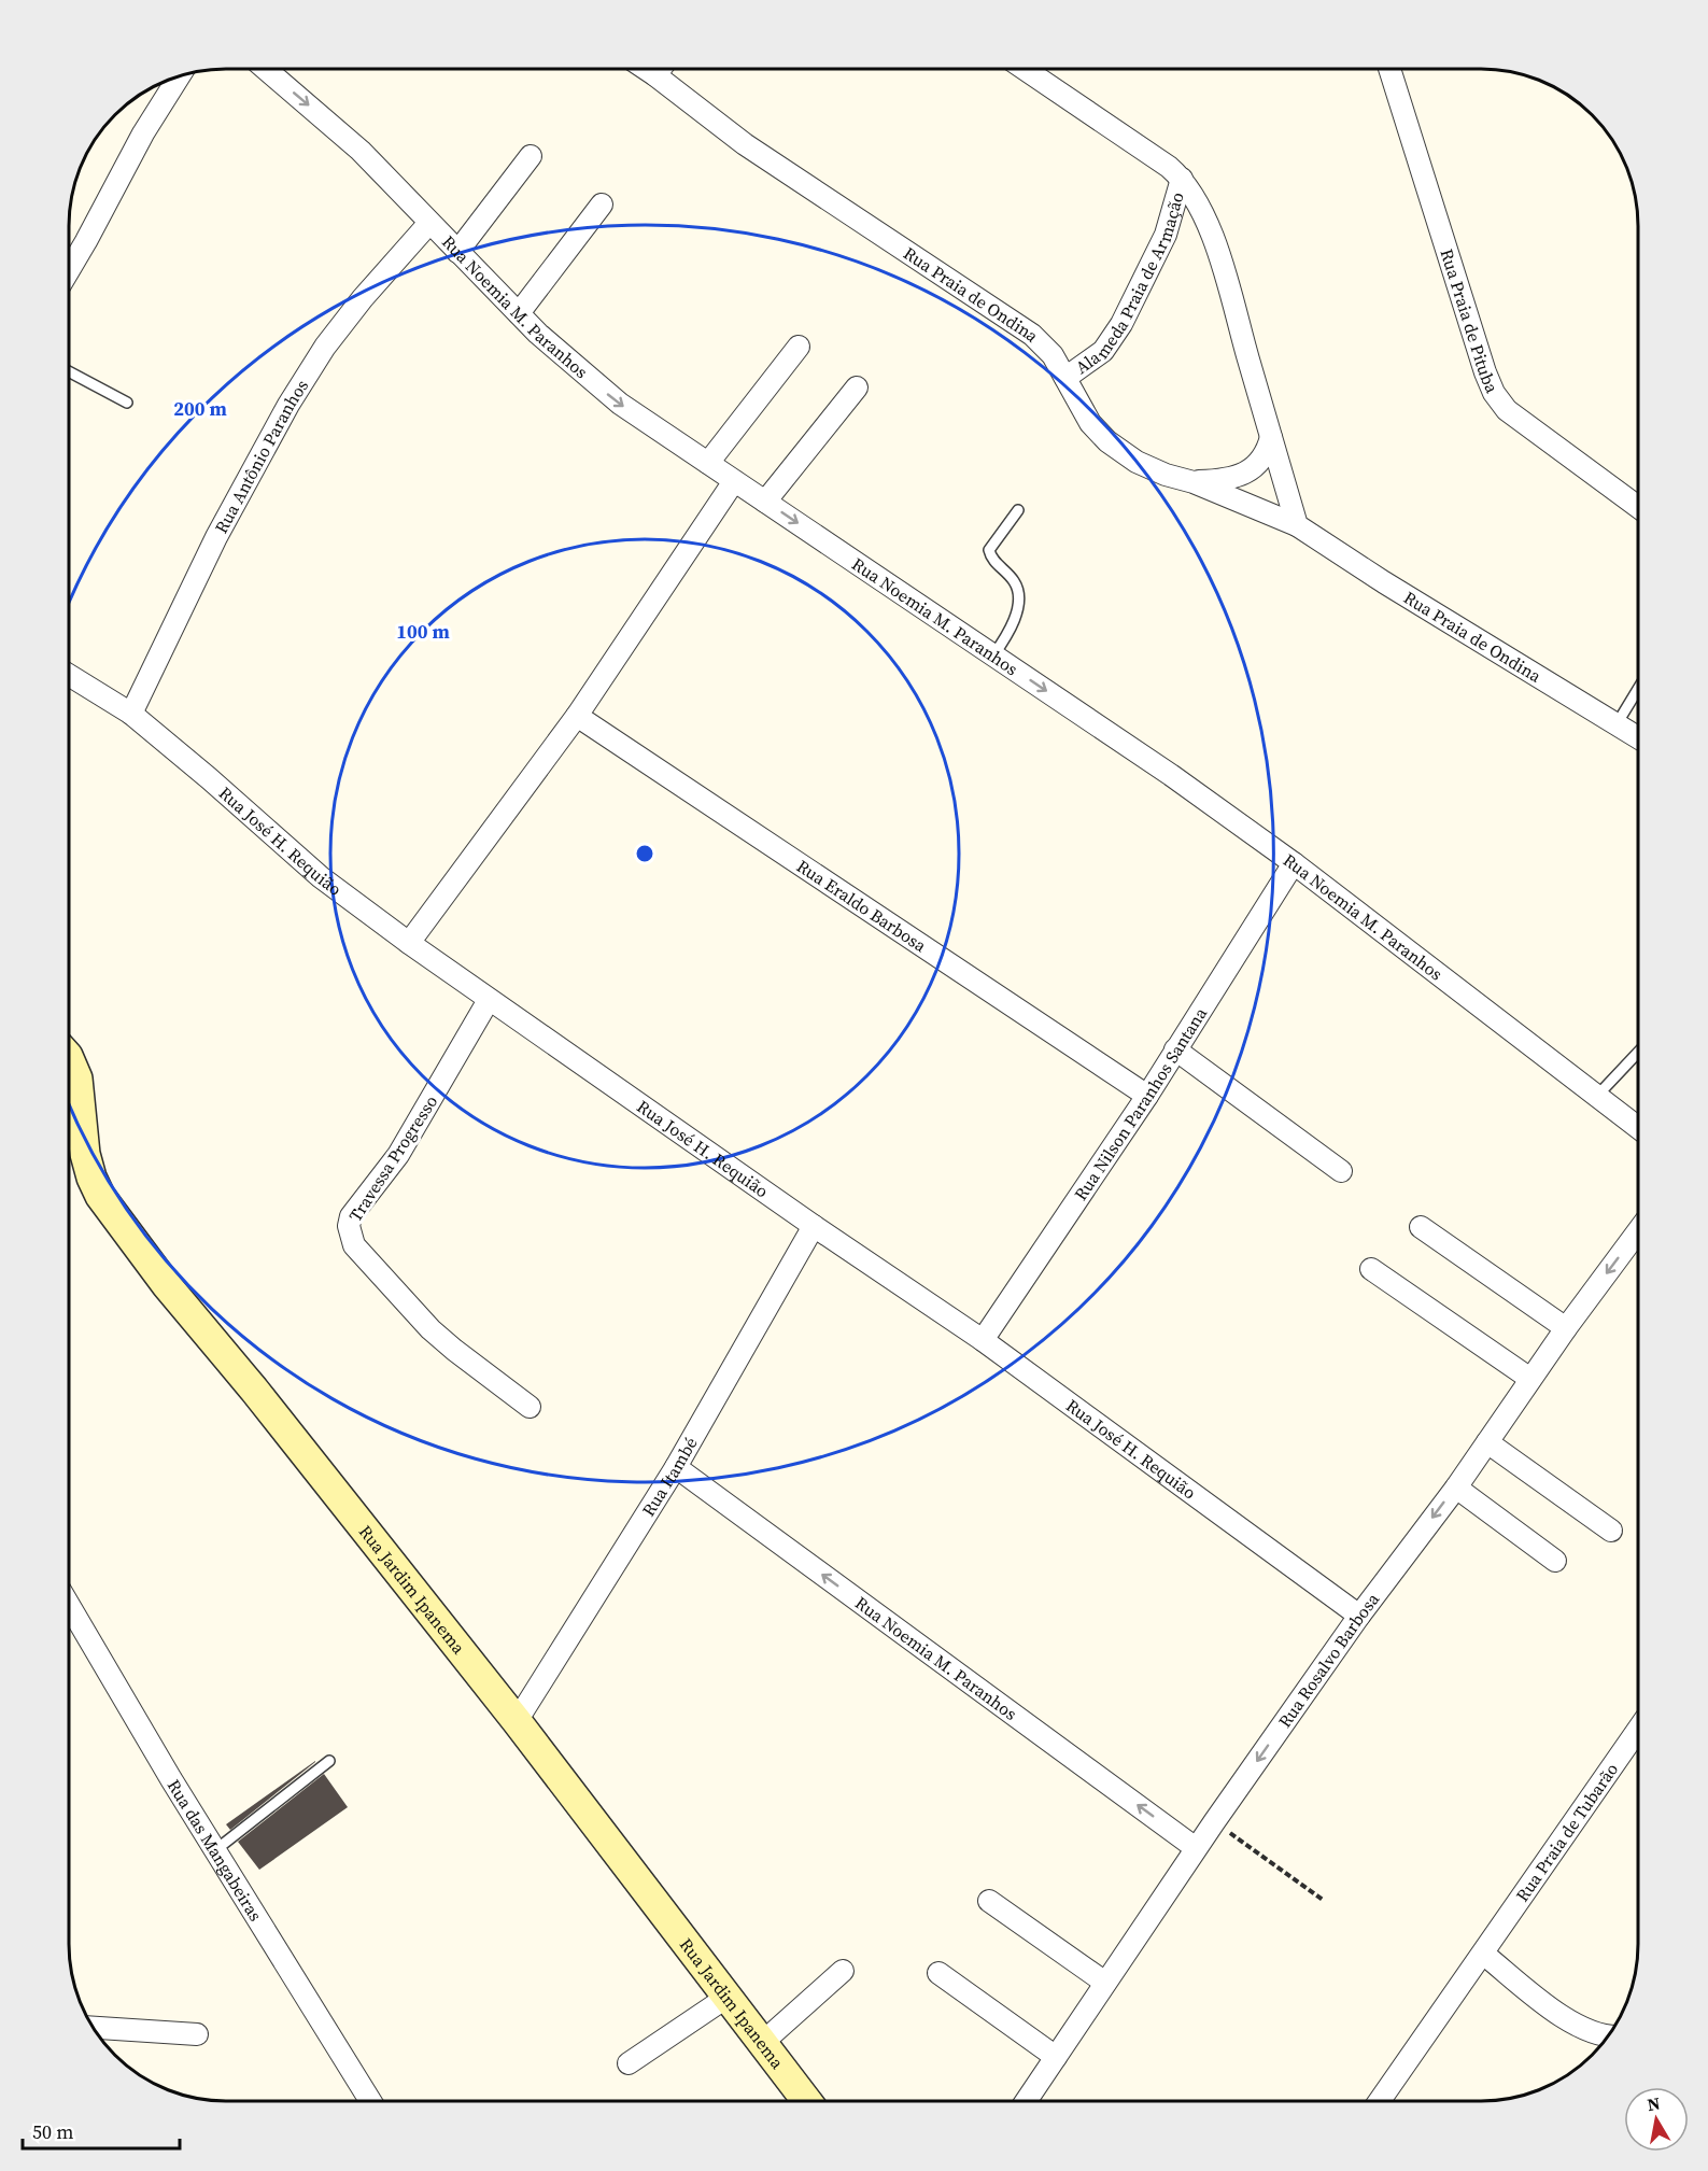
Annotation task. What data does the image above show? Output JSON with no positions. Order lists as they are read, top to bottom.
{
  "streets": {
    "street": [
      "Alameda Praia de Armação",
      "Rua Praia de Ondina",
      "Rua Noemia M. Paranhos",
      "Rua Praia de Pituba",
      "Rua Antônio Paranhos",
      "Rua José H. Requião",
      "Rua Eraldo Barbosa",
      "Rua Nilson Paranhos Santana",
      "Travessa Progresso",
      "Rua Itambé",
      "Rua Jardim Ipanema",
      "Rua Rosalvo Barbosa",
      "Rua Praia de Tubarão",
      "Rua das Mangabeiras"
    ]
  },
  "crossings": [
    ["Alameda Praia de Armação", "Rua Praia de Ondina"],
    ["Rua Noemia M. Paranhos", "Rua Antônio Paranhos"],
    ["Rua Noemia M. Paranhos", "Rua Nilson Paranhos Santana"],
    ["Rua Noemia M. Paranhos", "Rua Itambé"],
    ["Rua Noemia M. Paranhos", "Rua Rosalvo Barbosa"],
    ["Rua Antônio Paranhos", "Rua José H. Requião"],
    ["Rua José H. Requião", "Rua Nilson Paranhos Santana"],
    ["Rua José H. Requião", "Travessa Progresso"],
    ["Rua José H. Requião", "Rua Itambé"],
    ["Rua José H. Requião", "Rua Rosalvo Barbosa"],
    ["Rua Eraldo Barbosa", "Rua Nilson Paranhos Santana"],
    ["Rua Itambé", "Rua Jardim Ipanema"]
  ],
  "one_way": ["Rua Rosalvo Barbosa"],
  "scale_bar": "50 m",
  "north": "top",
  "rings": ["200 m", "100 m"]
}
